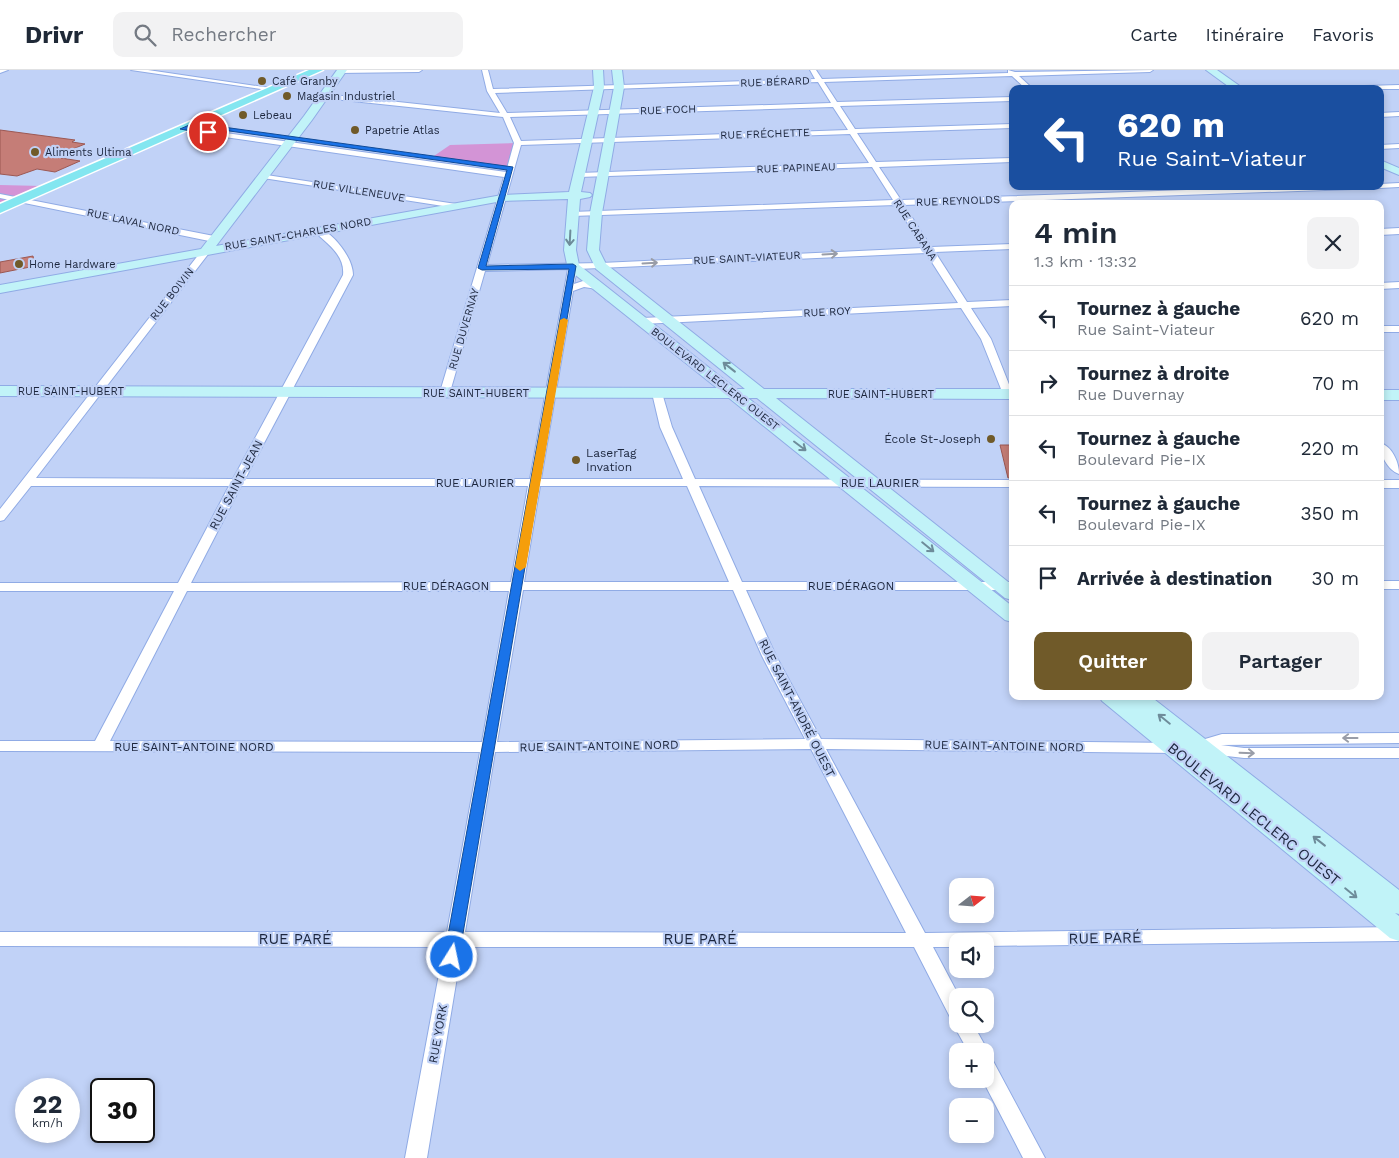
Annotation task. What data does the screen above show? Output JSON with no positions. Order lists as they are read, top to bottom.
{
  "streets": {
    "street": [
      "RUE BÉRARD",
      "RUE FOCH",
      "RUE FRÉCHETTE",
      "RUE PAPINEAU",
      "RUE VILLENEUVE",
      "RUE REYNOLDS",
      "RUE LAVAL NORD",
      "RUE CABANA",
      "RUE SAINT-CHARLES NORD",
      "RUE SAINT-VIATEUR",
      "RUE BOIVIN",
      "RUE ROY",
      "RUE DUVERNAY",
      "BOULEVARD LECLERC OUEST",
      "RUE SAINT-HUBERT",
      "RUE LAURIER",
      "RUE SAINT-JEAN",
      "RUE DÉRAGON",
      "RUE SAINT-ANDRÉ OUEST",
      "RUE SAINT-ANTOINE NORD",
      "RUE PARÉ",
      "RUE YORK"
    ]
  },
  "crossings": [
    ["RUE BÉRARD", "RUE CABANA"],
    ["RUE FOCH", "RUE CABANA"],
    ["RUE FOCH", "RUE BOIVIN"],
    ["RUE FRÉCHETTE", "RUE CABANA"],
    ["RUE FRÉCHETTE", "RUE DUVERNAY"],
    ["RUE PAPINEAU", "RUE CABANA"],
    ["RUE VILLENEUVE", "RUE SAINT-CHARLES NORD"],
    ["RUE VILLENEUVE", "RUE BOIVIN"],
    ["RUE REYNOLDS", "RUE CABANA"],
    ["RUE LAVAL NORD", "RUE SAINT-CHARLES NORD"],
    ["RUE LAVAL NORD", "RUE BOIVIN"],
    ["RUE CABANA", "RUE SAINT-VIATEUR"],
    ["RUE CABANA", "RUE ROY"],
    ["RUE SAINT-CHARLES NORD", "RUE BOIVIN"],
    ["RUE SAINT-CHARLES NORD", "RUE DUVERNAY"],
    ["RUE SAINT-CHARLES NORD", "RUE SAINT-JEAN"],
    ["RUE SAINT-VIATEUR", "RUE DUVERNAY"],
    ["RUE SAINT-VIATEUR", "BOULEVARD LECLERC OUEST"],
    ["RUE SAINT-VIATEUR", "RUE YORK"],
    ["RUE BOIVIN", "RUE SAINT-HUBERT"],
    ["RUE BOIVIN", "RUE LAURIER"],
    ["RUE ROY", "BOULEVARD LECLERC OUEST"],
    ["RUE DUVERNAY", "RUE SAINT-HUBERT"],
    ["BOULEVARD LECLERC OUEST", "RUE SAINT-HUBERT"],
    ["BOULEVARD LECLERC OUEST", "RUE LAURIER"],
    ["BOULEVARD LECLERC OUEST", "RUE DÉRAGON"],
    ["BOULEVARD LECLERC OUEST", "RUE SAINT-ANTOINE NORD"],
    ["BOULEVARD LECLERC OUEST", "RUE PARÉ"],
    ["BOULEVARD LECLERC OUEST", "RUE YORK"],
    ["RUE SAINT-HUBERT", "RUE SAINT-JEAN"],
    ["RUE SAINT-HUBERT", "RUE SAINT-ANDRÉ OUEST"],
    ["RUE SAINT-HUBERT", "RUE YORK"],
    ["RUE LAURIER", "RUE SAINT-JEAN"],
    ["RUE LAURIER", "RUE SAINT-ANDRÉ OUEST"],
    ["RUE LAURIER", "RUE YORK"],
    ["RUE SAINT-JEAN", "RUE DÉRAGON"],
    ["RUE SAINT-JEAN", "RUE SAINT-ANTOINE NORD"],
    ["RUE DÉRAGON", "RUE SAINT-ANDRÉ OUEST"],
    ["RUE DÉRAGON", "RUE YORK"],
    ["RUE SAINT-ANDRÉ OUEST", "RUE SAINT-ANTOINE NORD"],
    ["RUE SAINT-ANDRÉ OUEST", "RUE PARÉ"],
    ["RUE SAINT-ANTOINE NORD", "RUE YORK"],
    ["RUE PARÉ", "RUE YORK"]
  ],
  "one_way": ["RUE SAINT-VIATEUR"],
  "places": [
    "Café Granby",
    "Magasin Industriel",
    "Lebeau",
    "Papetrie Atlas",
    "Aliments Ultima",
    "Home Hardware",
    "École St-Joseph",
    "LaserTag Invation"
  ],
  "north": "right",
  "page": {
    "header": "Drivr",
    "search": "Rechercher",
    "nav": ["Carte", "Itinéraire", "Favoris"],
    "turn": ["620 m", "Rue Saint-Viateur"],
    "heading": ["4 min", "1.3 km · 13:32"],
    "list": [
      {
        "name": "Tournez à gauche",
        "note": "Rue Saint-Viateur",
        "value": "620 m"
      },
      {
        "name": "Tournez à droite",
        "note": "Rue Duvernay",
        "value": "70 m"
      },
      {
        "name": "Tournez à gauche",
        "note": "Boulevard Pie-IX",
        "value": "220 m"
      },
      {
        "name": "Tournez à gauche",
        "note": "Boulevard Pie-IX",
        "value": "350 m"
      },
      {
        "name": "Arrivée à destination",
        "value": "30 m"
      }
    ],
    "buttons": ["Quitter", "Partager"],
    "map_buttons": ["+", "−"],
    "speed": "22 km/h",
    "limit": "30"
  }
}
